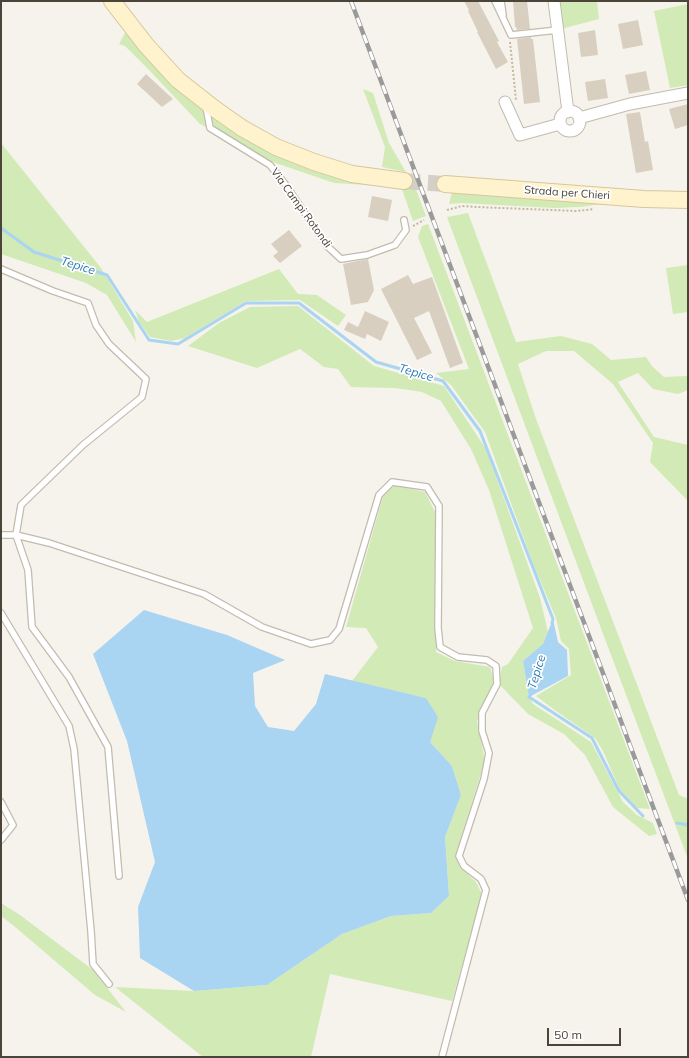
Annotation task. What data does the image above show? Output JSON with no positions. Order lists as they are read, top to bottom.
{
  "streets": {
    "main road": ["Strada per Chieri"],
    "lane": ["Via Campi Rotondi"]
  },
  "water": ["Tepice"],
  "scale_bar": "50 m"
}
